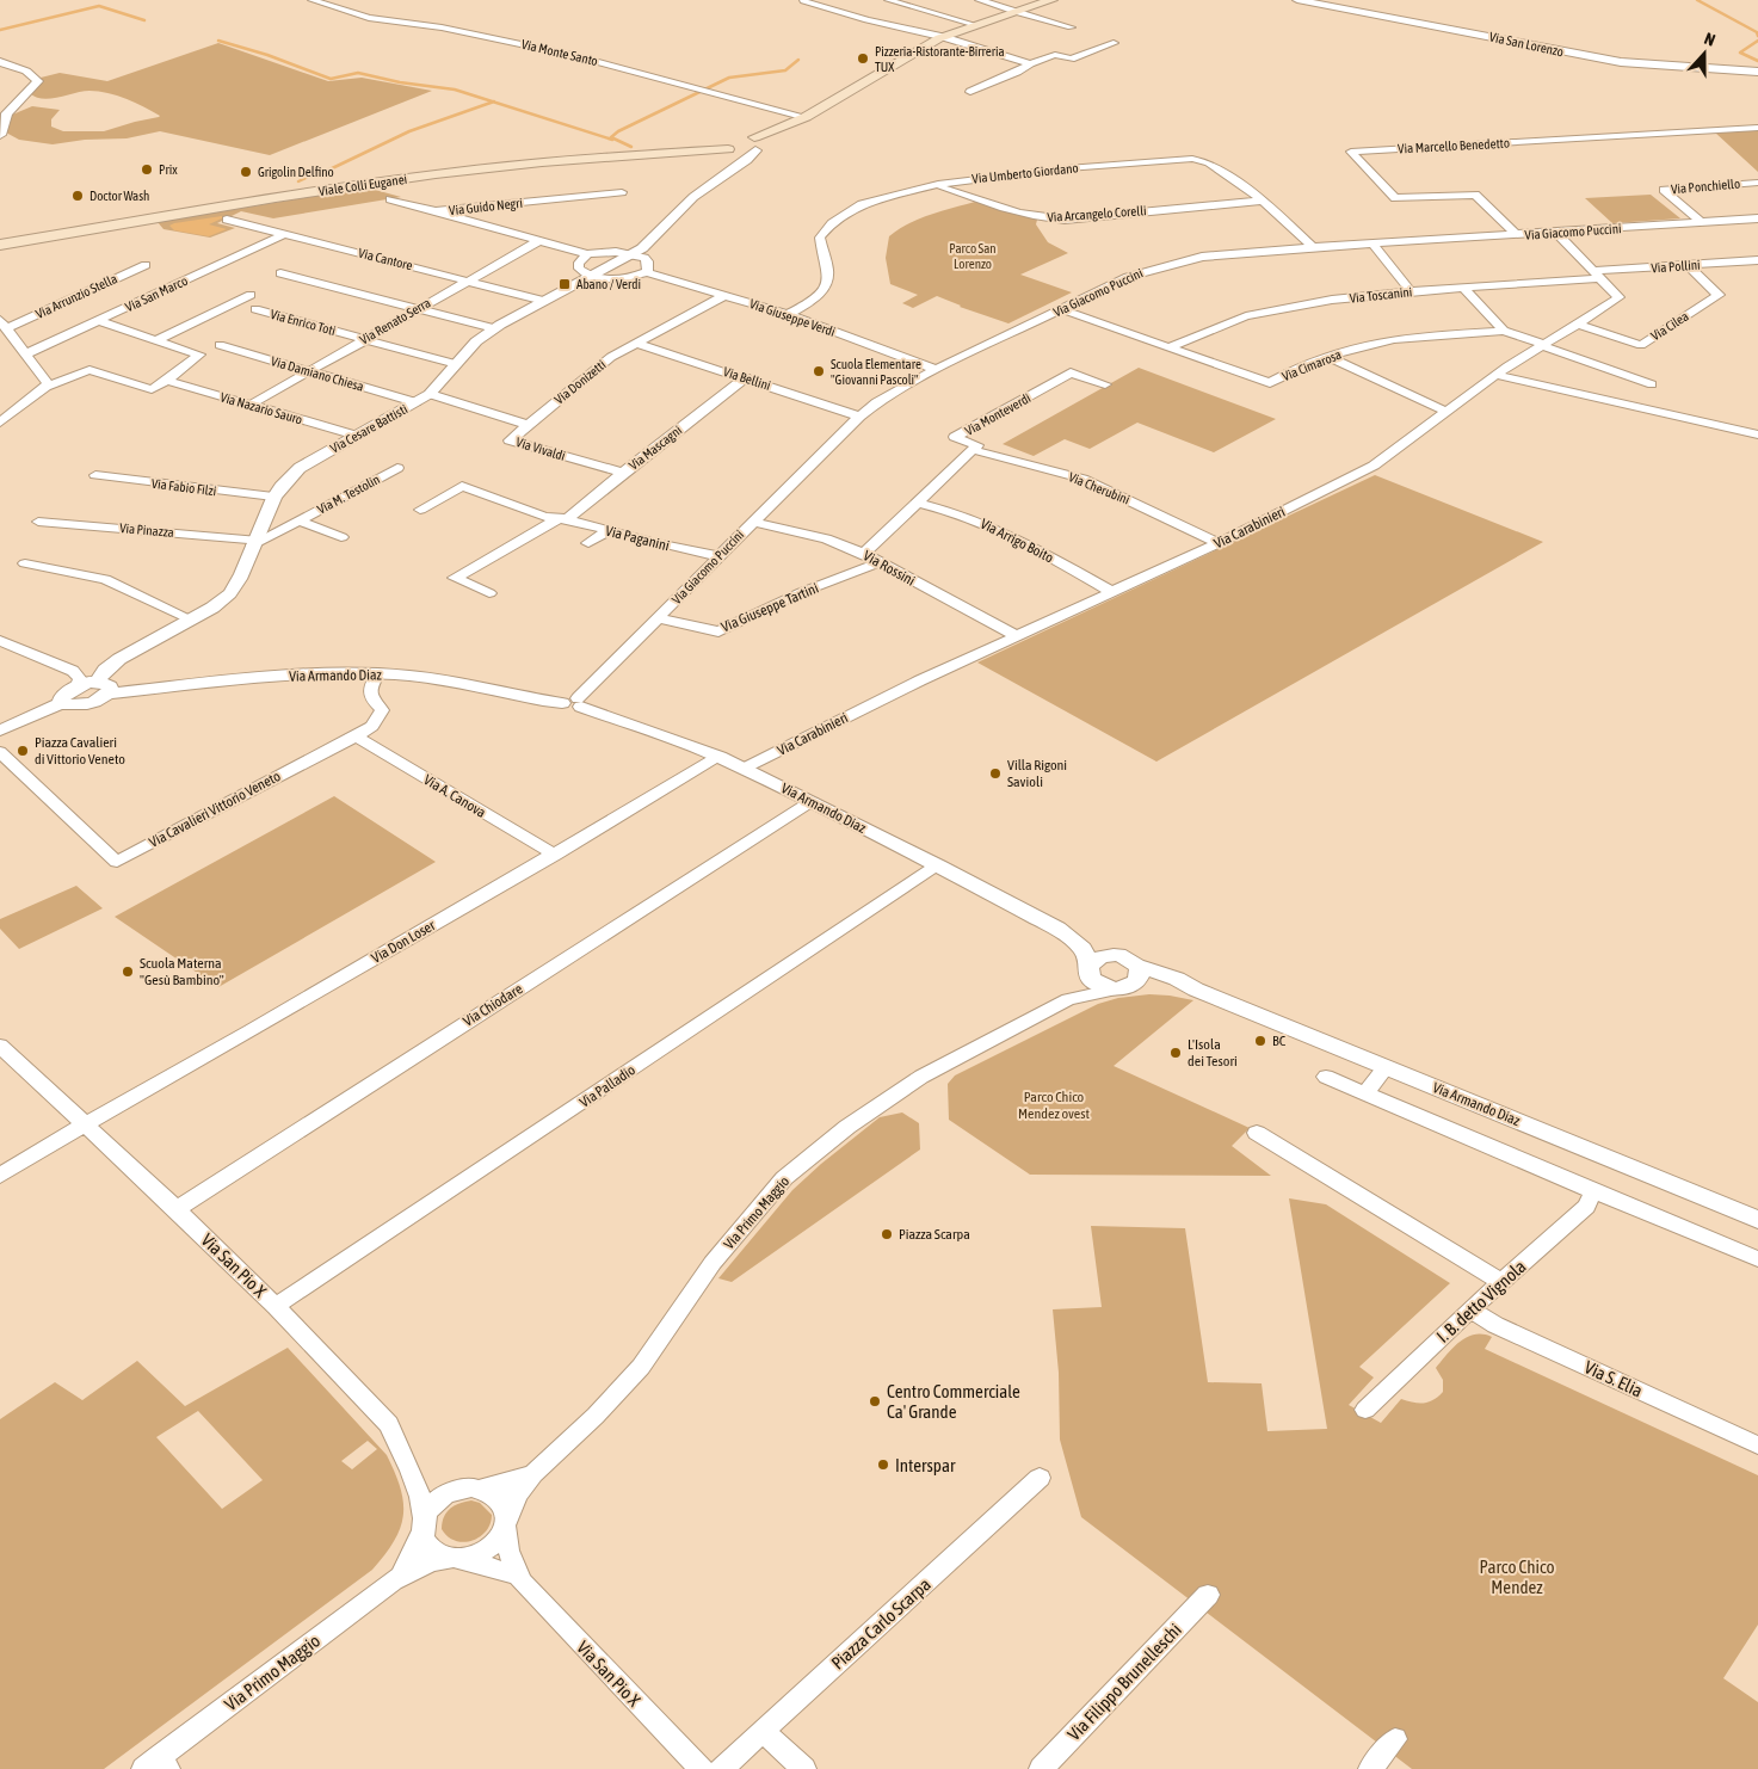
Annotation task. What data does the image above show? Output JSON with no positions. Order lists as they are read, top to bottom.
{
  "streets": {
    "main road": ["Viale Colli Euganei", "Via Cesare Battisti"],
    "street": [
      "Via San Lorenzo",
      "Via Monte Santo",
      "Via Marcello Benedetto",
      "Via Umberto Giordano",
      "Via Ponchiello",
      "Via Guido Negri",
      "Via Arcangelo Corelli",
      "Via Giacomo Puccini",
      "Via Cantore",
      "Via Pollini",
      "Via San Marco",
      "Via Toscanini",
      "Via Arrunzio Stella",
      "Via Giuseppe Verdi",
      "Via Renato Serra",
      "Via Enrico Toti",
      "Via Cilea",
      "Via Cimarosa",
      "Via Damiano Chiesa",
      "Via Bellini",
      "Via Donizetti",
      "Via Nazario Sauro",
      "Via Monteverdi",
      "Via Mascagni",
      "Via Vivaldi",
      "Via Fabio Filzi",
      "Via Cherubini",
      "Via M. Testolin",
      "Via Carabinieri",
      "Via Pinazza",
      "Via Paganini",
      "Via Arrigo Boito",
      "Via Rossini",
      "Via Giuseppe Tartini",
      "Via Armando Diaz",
      "Via A. Canova",
      "Via Cavalieri Vittorio Veneto",
      "Via Don Loser",
      "Via Chiodare",
      "Via Palladio",
      "Via Primo Maggio",
      "Via San Pio X",
      "I. B. detto Vignola",
      "Via S. Elia",
      "Piazza Carlo Scarpa",
      "Via Filippo Brunelleschi"
    ]
  },
  "crossings": [
    ["Via Monte Santo", "Via Cesare Battisti"],
    ["Via Marcello Benedetto", "Via Giacomo Puccini"],
    ["Via Umberto Giordano", "Via Arcangelo Corelli"],
    ["Via Umberto Giordano", "Via Giacomo Puccini"],
    ["Via Umberto Giordano", "Via Giuseppe Verdi"],
    ["Viale Colli Euganei", "Via Cesare Battisti"],
    ["Via Ponchiello", "Via Giacomo Puccini"],
    ["Via Guido Negri", "Via Renato Serra"],
    ["Via Giacomo Puccini", "Via Giuseppe Verdi"],
    ["Via Giacomo Puccini", "Via Cimarosa"],
    ["Via Giacomo Puccini", "Via Bellini"],
    ["Via Giacomo Puccini", "Via Paganini"],
    ["Via Giacomo Puccini", "Via Rossini"],
    ["Via Giacomo Puccini", "Via Giuseppe Tartini"],
    ["Via Giacomo Puccini", "Via Armando Diaz"],
    ["Via Cantore", "Via San Marco"],
    ["Via Cantore", "Via Renato Serra"],
    ["Via Cantore", "Via Cesare Battisti"],
    ["Via Pollini", "Via Toscanini"],
    ["Via Pollini", "Via Cilea"],
    ["Via San Marco", "Via Arrunzio Stella"],
    ["Via San Marco", "Via Nazario Sauro"],
    ["Via Toscanini", "Via Cimarosa"],
    ["Via Arrunzio Stella", "Via Nazario Sauro"],
    ["Via Giuseppe Verdi", "Via Donizetti"],
    ["Via Renato Serra", "Via Enrico Toti"],
    ["Via Renato Serra", "Via Damiano Chiesa"],
    ["Via Renato Serra", "Via Nazario Sauro"],
    ["Via Enrico Toti", "Via Cesare Battisti"],
    ["Via Damiano Chiesa", "Via Cesare Battisti"],
    ["Via Bellini", "Via Donizetti"],
    ["Via Bellini", "Via Mascagni"],
    ["Via Donizetti", "Via Vivaldi"],
    ["Via Nazario Sauro", "Via Cesare Battisti"],
    ["Via Monteverdi", "Via Cherubini"],
    ["Via Monteverdi", "Via Arrigo Boito"],
    ["Via Monteverdi", "Via Rossini"],
    ["Via Cesare Battisti", "Via Vivaldi"],
    ["Via Cesare Battisti", "Via Fabio Filzi"],
    ["Via Cesare Battisti", "Via M. Testolin"],
    ["Via Cesare Battisti", "Via Pinazza"],
    ["Via Cesare Battisti", "Via Armando Diaz"],
    ["Via Mascagni", "Via Vivaldi"],
    ["Via Mascagni", "Via Paganini"],
    ["Via Cherubini", "Via Carabinieri"],
    ["Via M. Testolin", "Via Pinazza"],
    ["Via Carabinieri", "Via Arrigo Boito"],
    ["Via Carabinieri", "Via Rossini"],
    ["Via Carabinieri", "Via Armando Diaz"],
    ["Via Rossini", "Via Giuseppe Tartini"],
    ["Via Armando Diaz", "Via Cavalieri Vittorio Veneto"],
    ["Via Armando Diaz", "Via Don Loser"],
    ["Via Armando Diaz", "Via Chiodare"],
    ["Via Armando Diaz", "Via Palladio"],
    ["Via Armando Diaz", "Via Primo Maggio"],
    ["Via A. Canova", "Via Cavalieri Vittorio Veneto"],
    ["Via A. Canova", "Via Don Loser"],
    ["Via Don Loser", "Via San Pio X"],
    ["Via Chiodare", "Via San Pio X"],
    ["Via Palladio", "Via San Pio X"],
    ["Via Primo Maggio", "Via San Pio X"],
    ["I. B. detto Vignola", "Via S. Elia"]
  ],
  "parks": ["Parco San Lorenzo", "Parco Chico Mendez ovest", "Parco Chico Mendez"],
  "places": {
    "other": [
      "Pizzeria-Ristorante-Birreria TUX",
      "Prix",
      "Grigolin Delfino",
      "Doctor Wash",
      "Scuola Elementare \"Giovanni Pascoli\"",
      "Piazza Cavalieri di Vittorio Veneto",
      "Villa Rigoni Savioli",
      "Scuola Materna \"Gesù Bambino\"",
      "BC",
      "L'Isola dei Tesori",
      "Piazza Scarpa",
      "Centro Commerciale Ca' Grande",
      "Interspar"
    ],
    "transit": ["Abano / Verdi"]
  },
  "north": "top"
}
